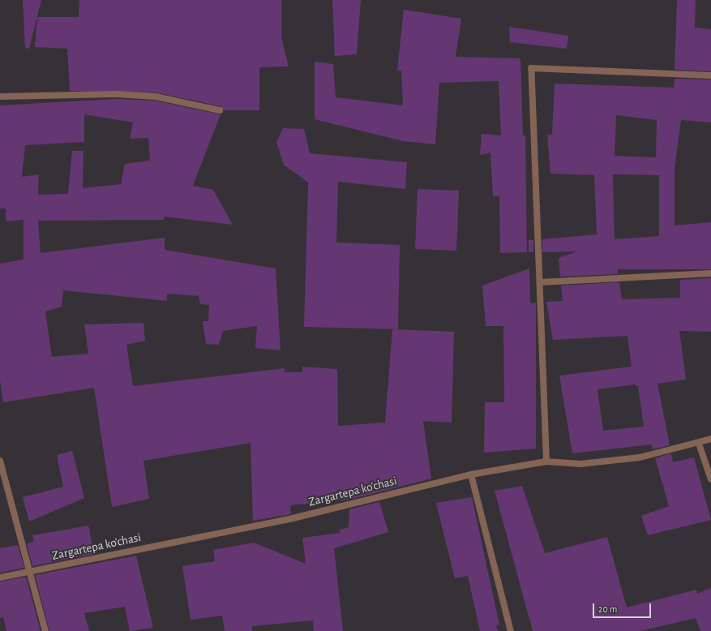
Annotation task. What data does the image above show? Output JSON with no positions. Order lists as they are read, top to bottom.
{
  "streets": {
    "street": ["Zargartepa ko'chasi"]
  },
  "scale_bar": "20 m"
}
